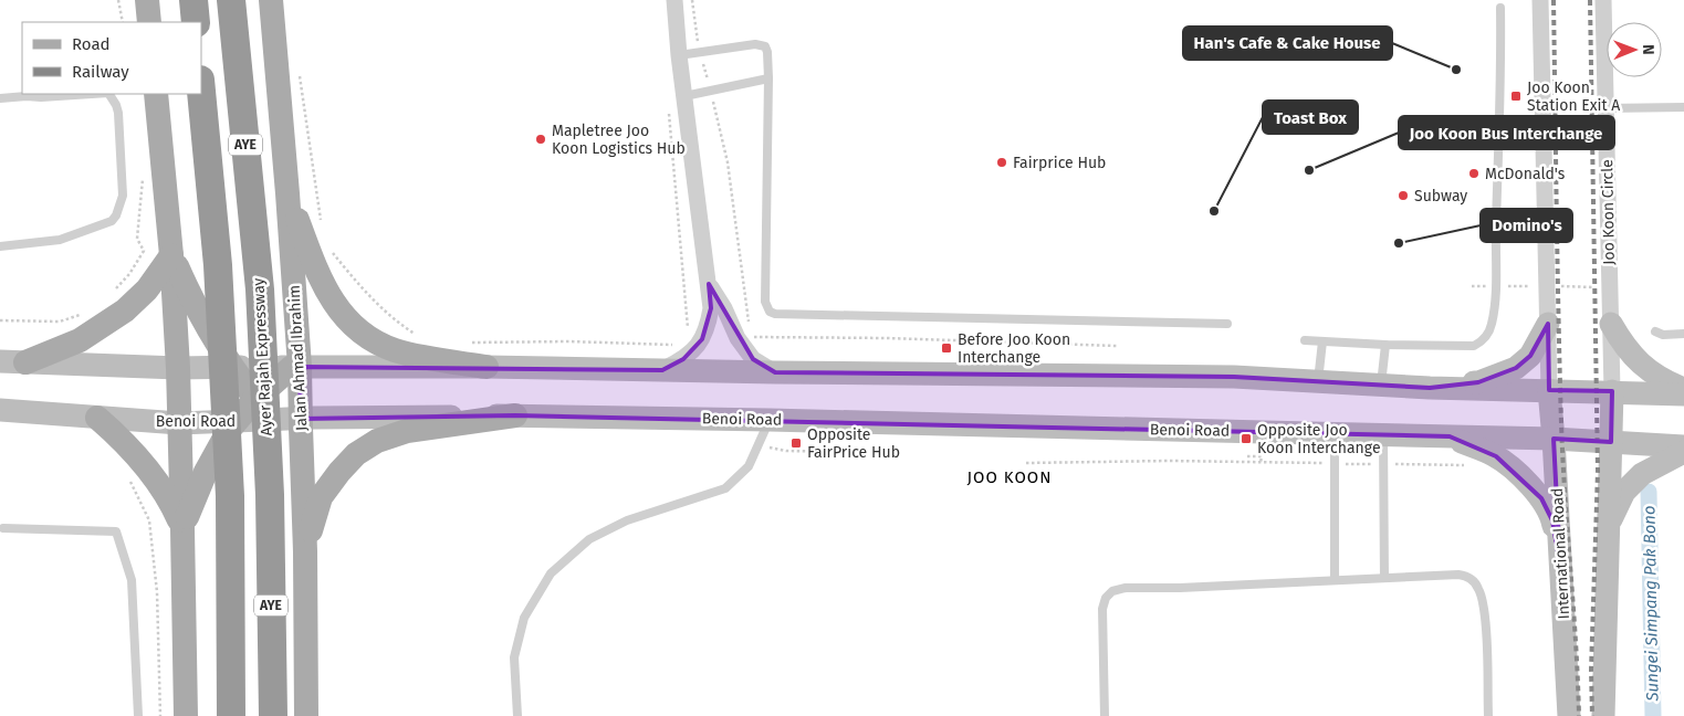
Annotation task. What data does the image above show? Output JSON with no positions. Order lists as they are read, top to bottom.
{
  "streets": {
    "highway": ["AYE", "Ayer Rajah Expressway"],
    "main road": ["Jalan Ahmad Ibrahim", "Benoi Road", "International Road"],
    "street": ["Joo Koon Circle"]
  },
  "crossings": [
    ["Jalan Ahmad Ibrahim", "Benoi Road"],
    ["Benoi Road", "International Road"]
  ],
  "districts": ["JOO KOON"],
  "water": ["Sungei Simpang Pak Bono"],
  "places": {
    "other": [
      "Han's Cafe & Cake House",
      "Mapletree Joo Koon Logistics Hub",
      "Fairprice Hub",
      "Joo Koon Bus Interchange",
      "McDonald's",
      "Subway",
      "Toast Box",
      "Domino's"
    ],
    "transit": [
      "Joo Koon Station Exit A",
      "Before Joo Koon Interchange",
      "Opposite Joo Koon Interchange",
      "Opposite FairPrice Hub"
    ]
  },
  "legend": ["Road", "Railway"],
  "north": "right"
}
